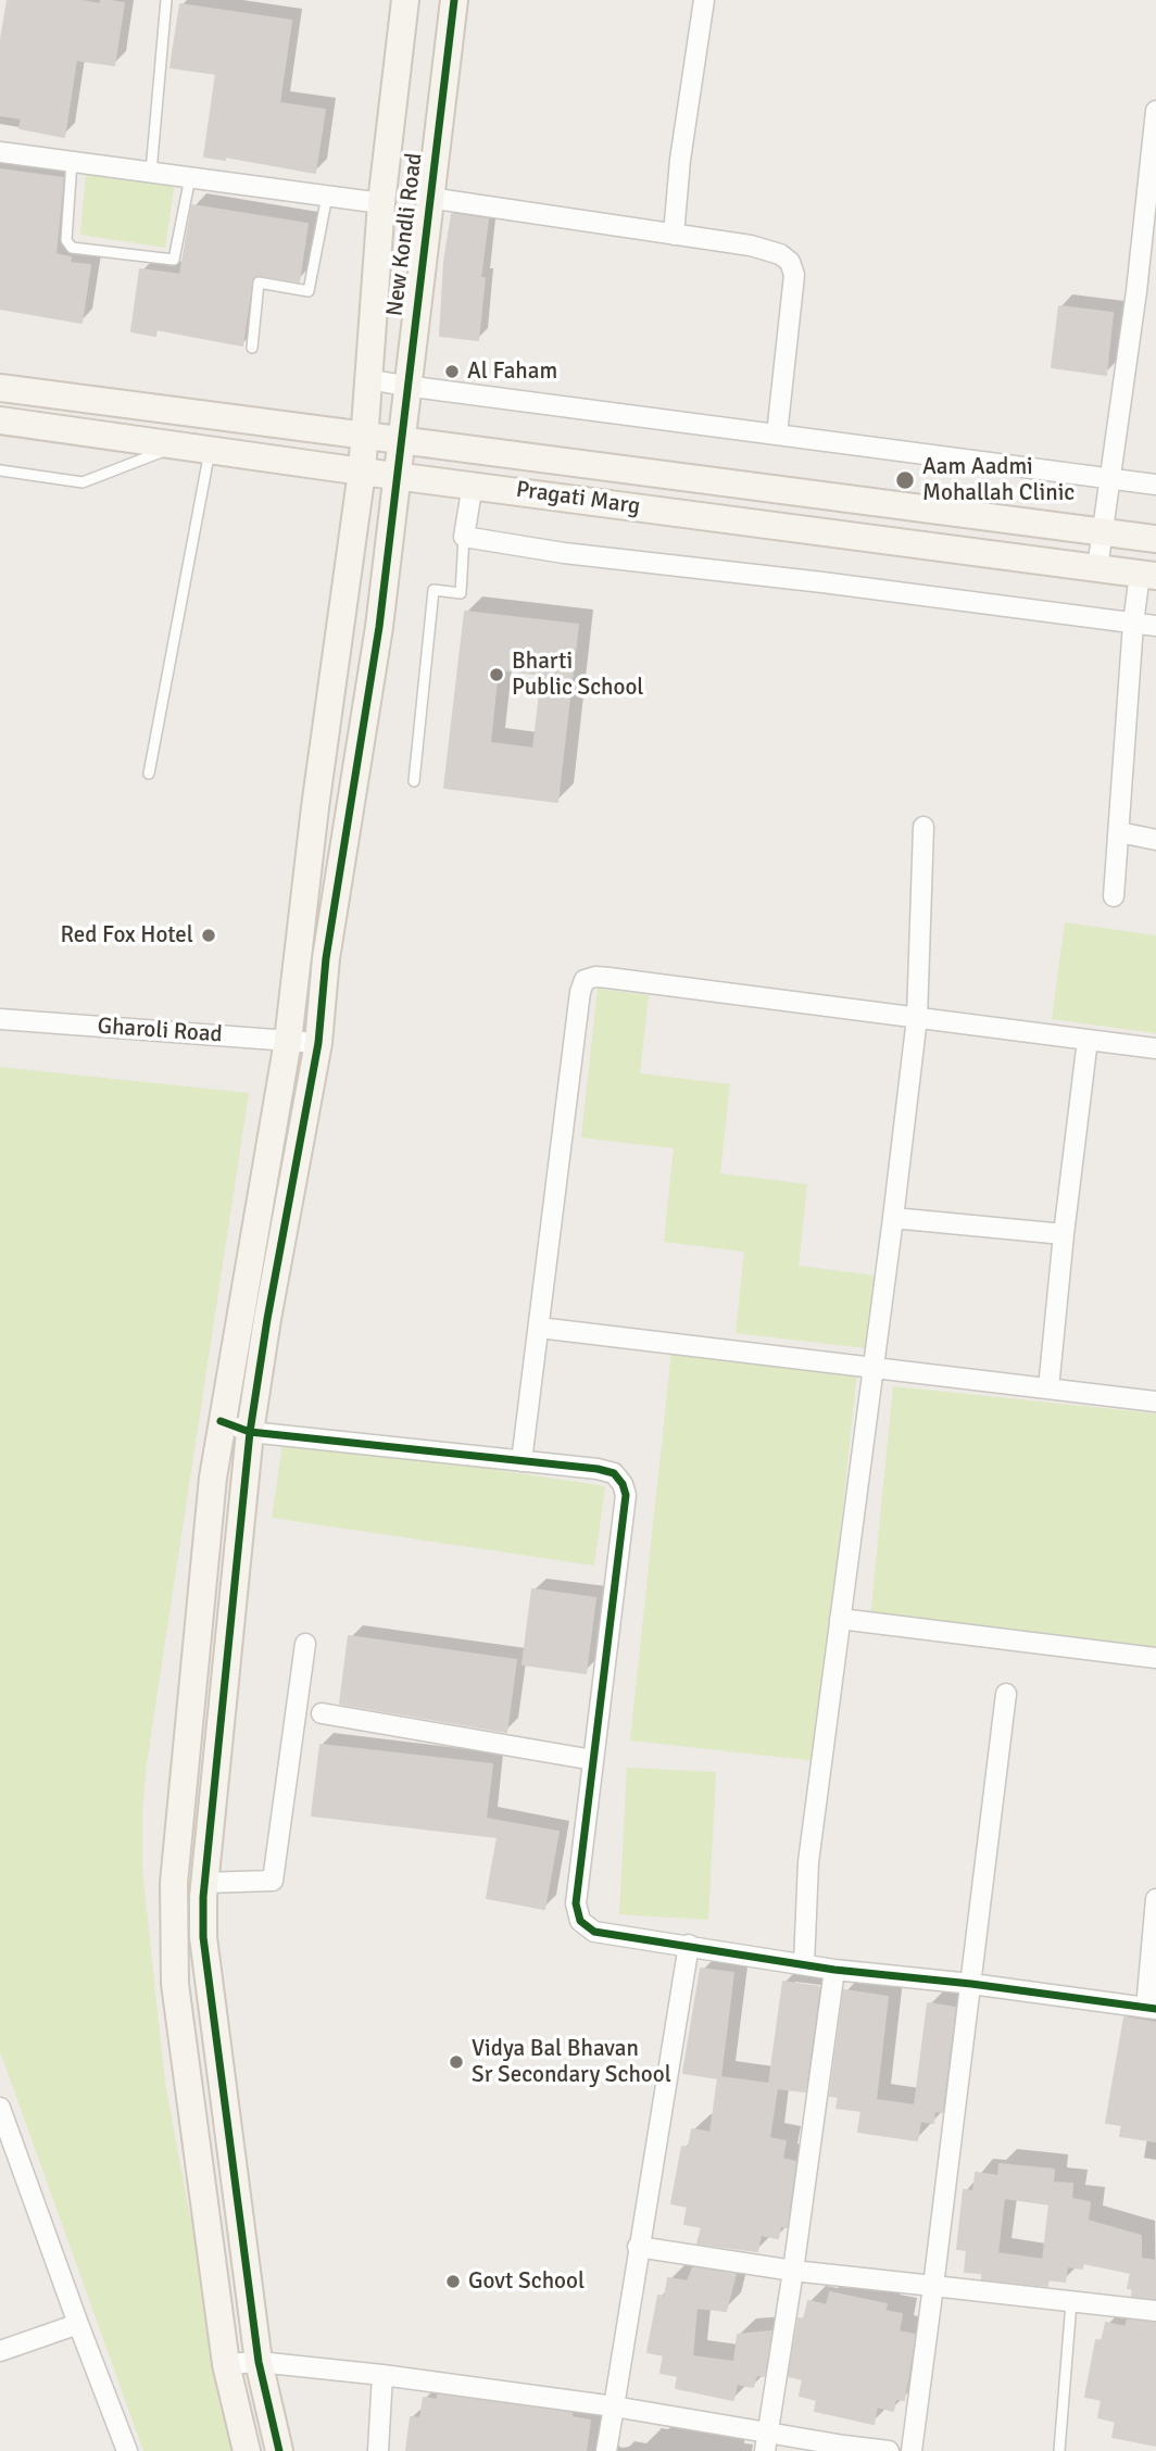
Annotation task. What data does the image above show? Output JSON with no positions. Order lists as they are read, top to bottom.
{
  "streets": {
    "street": ["New Kondli Road", "Pragati Marg", "Gharoli Road"]
  },
  "crossings": [
    ["New Kondli Road", "Pragati Marg"],
    ["New Kondli Road", "Gharoli Road"]
  ],
  "places": [
    "Al Faham",
    "Aam Aadmi Mohallah Clinic",
    "Bharti Public School",
    "Red Fox Hotel",
    "Vidya Bal Bhavan Sr Secondary School",
    "Govt School"
  ]
}
